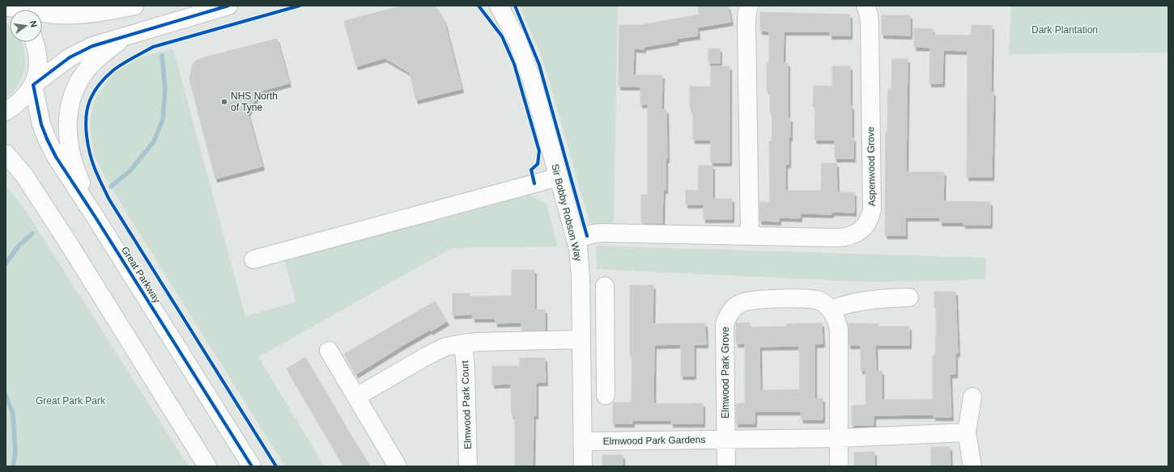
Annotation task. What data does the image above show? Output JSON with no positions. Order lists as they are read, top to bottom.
{
  "streets": {
    "street": [
      "Aspenwood Grove",
      "Sir Bobby Robson Way",
      "Great Parkway",
      "Elmwood Park Grove",
      "Elmwood Park Court",
      "Elmwood Park Gardens"
    ]
  },
  "crossings": [
    ["Aspenwood Grove", "Sir Bobby Robson Way"],
    ["Sir Bobby Robson Way", "Elmwood Park Gardens"],
    ["Elmwood Park Grove", "Elmwood Park Gardens"]
  ],
  "parks": ["Dark Plantation", "Great Park Park"],
  "places": ["NHS North of Tyne"],
  "north": "right"
}
